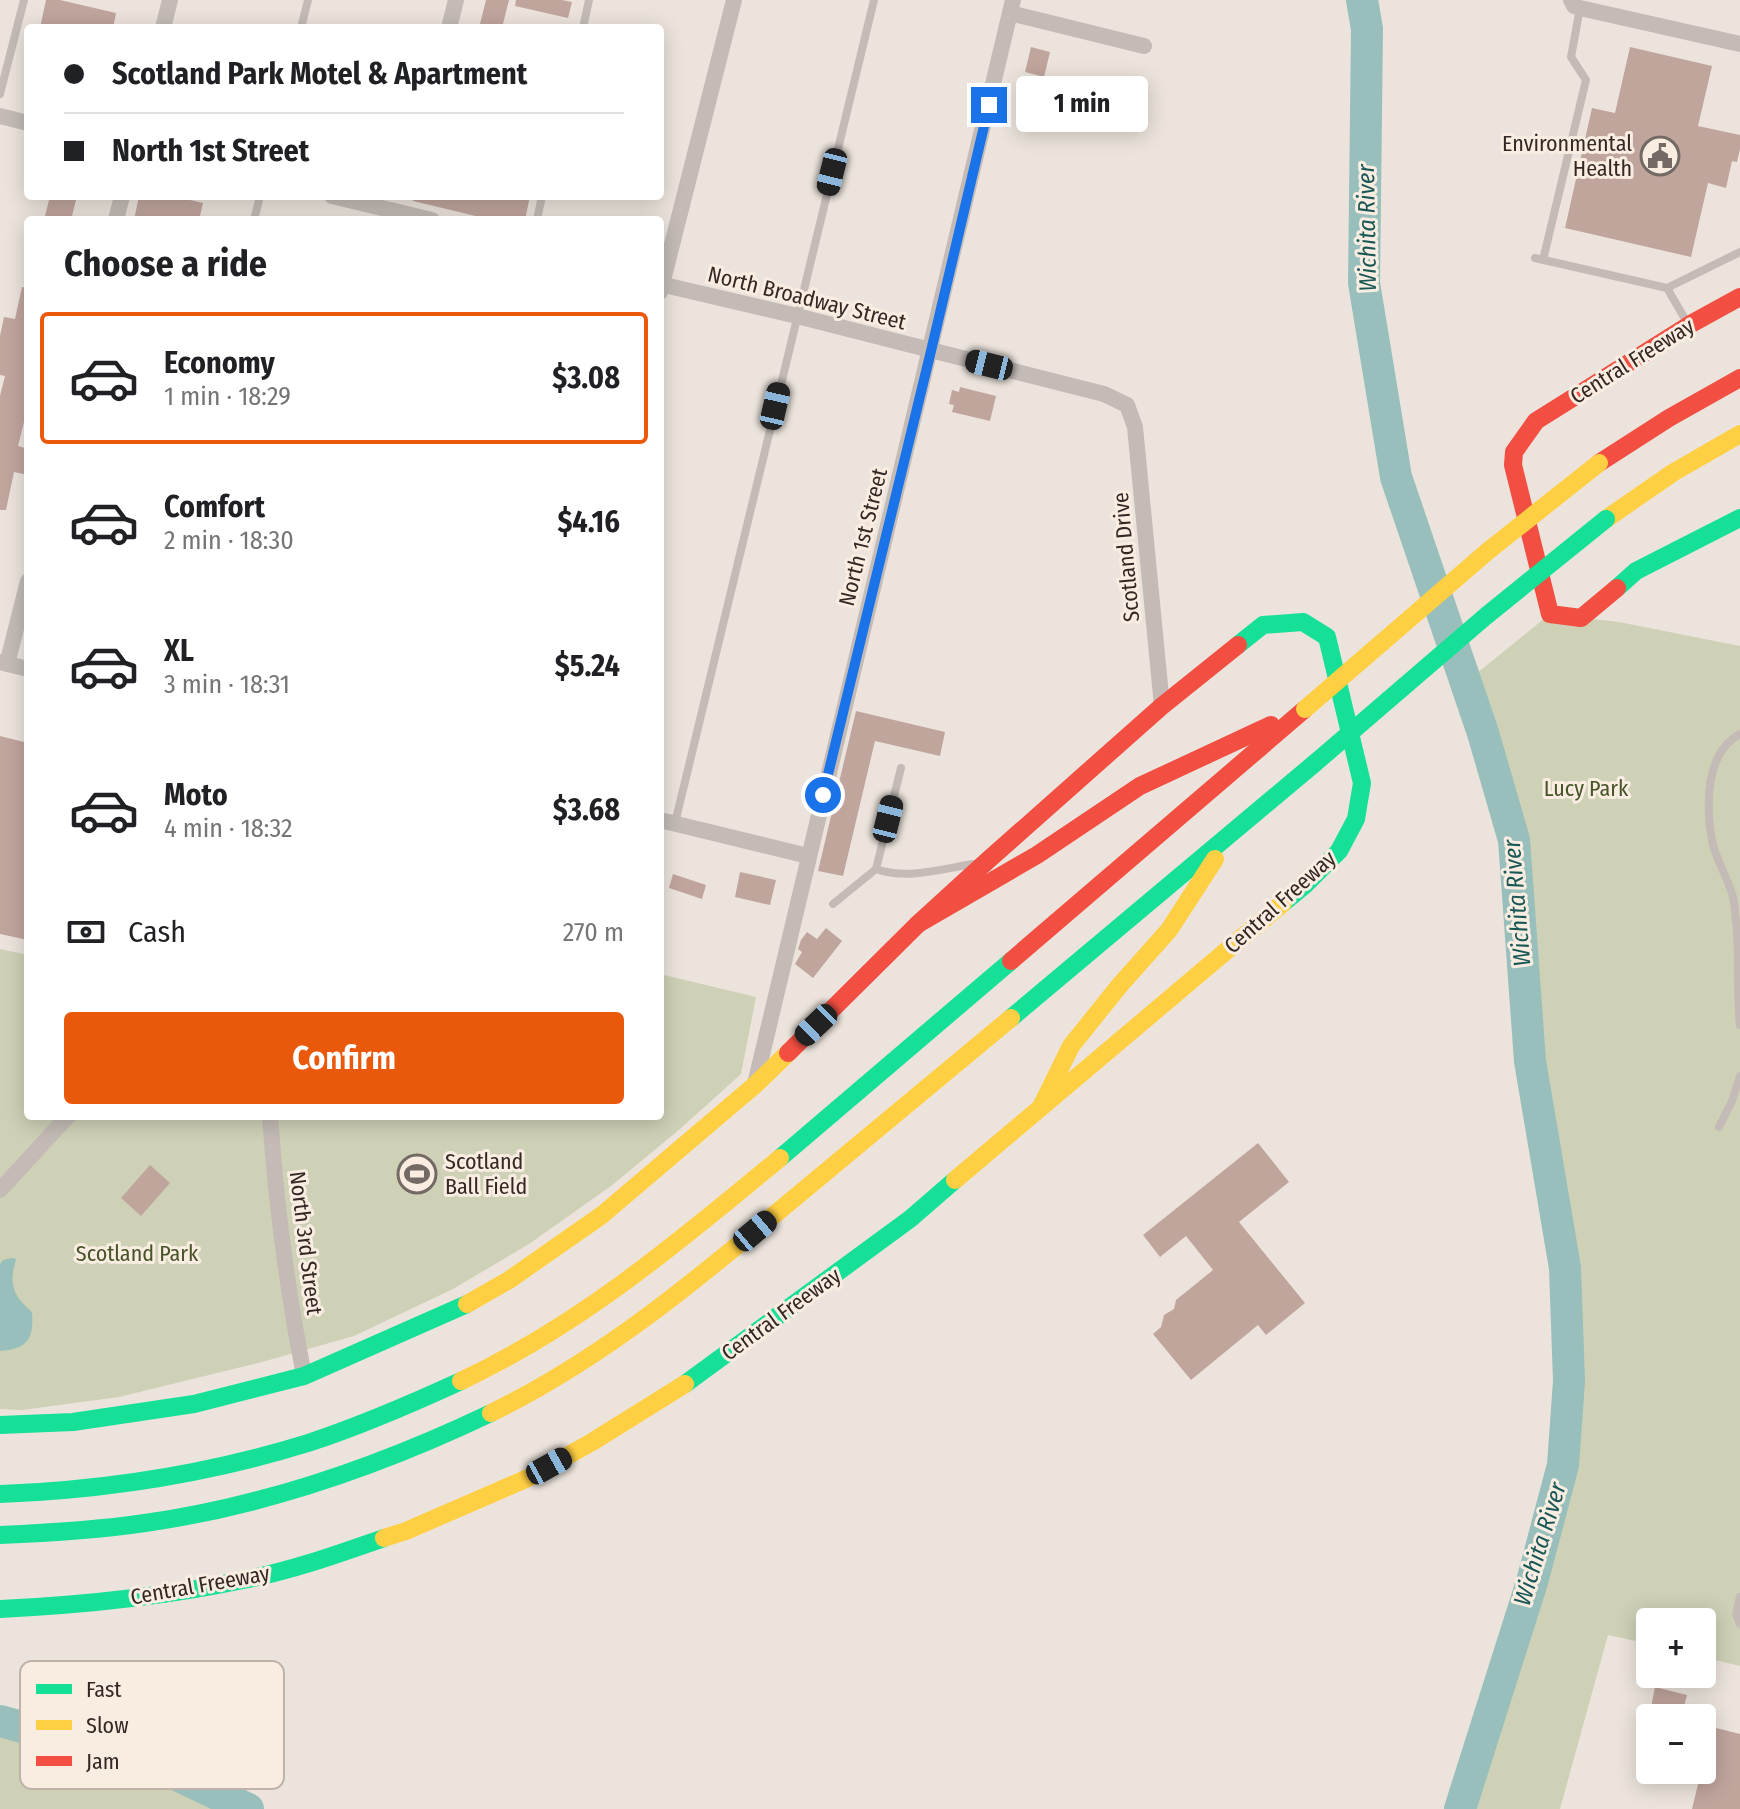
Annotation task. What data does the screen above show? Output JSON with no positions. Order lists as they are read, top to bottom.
{
  "streets": {
    "main road": ["Central Freeway"],
    "street": [
      "North Broadway Street",
      "North 1st Street",
      "Scotland Drive",
      "North 3rd Street"
    ]
  },
  "crossings": [
    ["North Broadway Street", "North 1st Street"],
    ["North Broadway Street", "Scotland Drive"],
    ["Central Freeway", "North 1st Street"],
    ["Central Freeway", "Scotland Drive"],
    ["Central Freeway", "North 3rd Street"]
  ],
  "water": ["Wichita River"],
  "parks": ["Lucy Park", "Scotland Park"],
  "places": {
    "public building": ["Environmental Health"],
    "sports": ["Scotland Ball Field"]
  },
  "legend": ["Fast", "Slow", "Jam"],
  "page": {
    "banner": ["Scotland Park Motel & Apartment", "North 1st Street"],
    "bubble": "1 min",
    "heading": "Choose a ride",
    "list": [
      {
        "name": "Economy",
        "note": "1 min · 18:29",
        "value": "$3.08"
      },
      {
        "name": "Comfort",
        "note": "2 min · 18:30",
        "value": "$4.16"
      },
      {
        "name": "XL",
        "note": "3 min · 18:31",
        "value": "$5.24"
      },
      {
        "name": "Moto",
        "note": "4 min · 18:32",
        "value": "$3.68"
      }
    ],
    "pay": ["Cash", "270 m"],
    "buttons": "Confirm",
    "map_buttons": ["+", "−"]
  }
}
